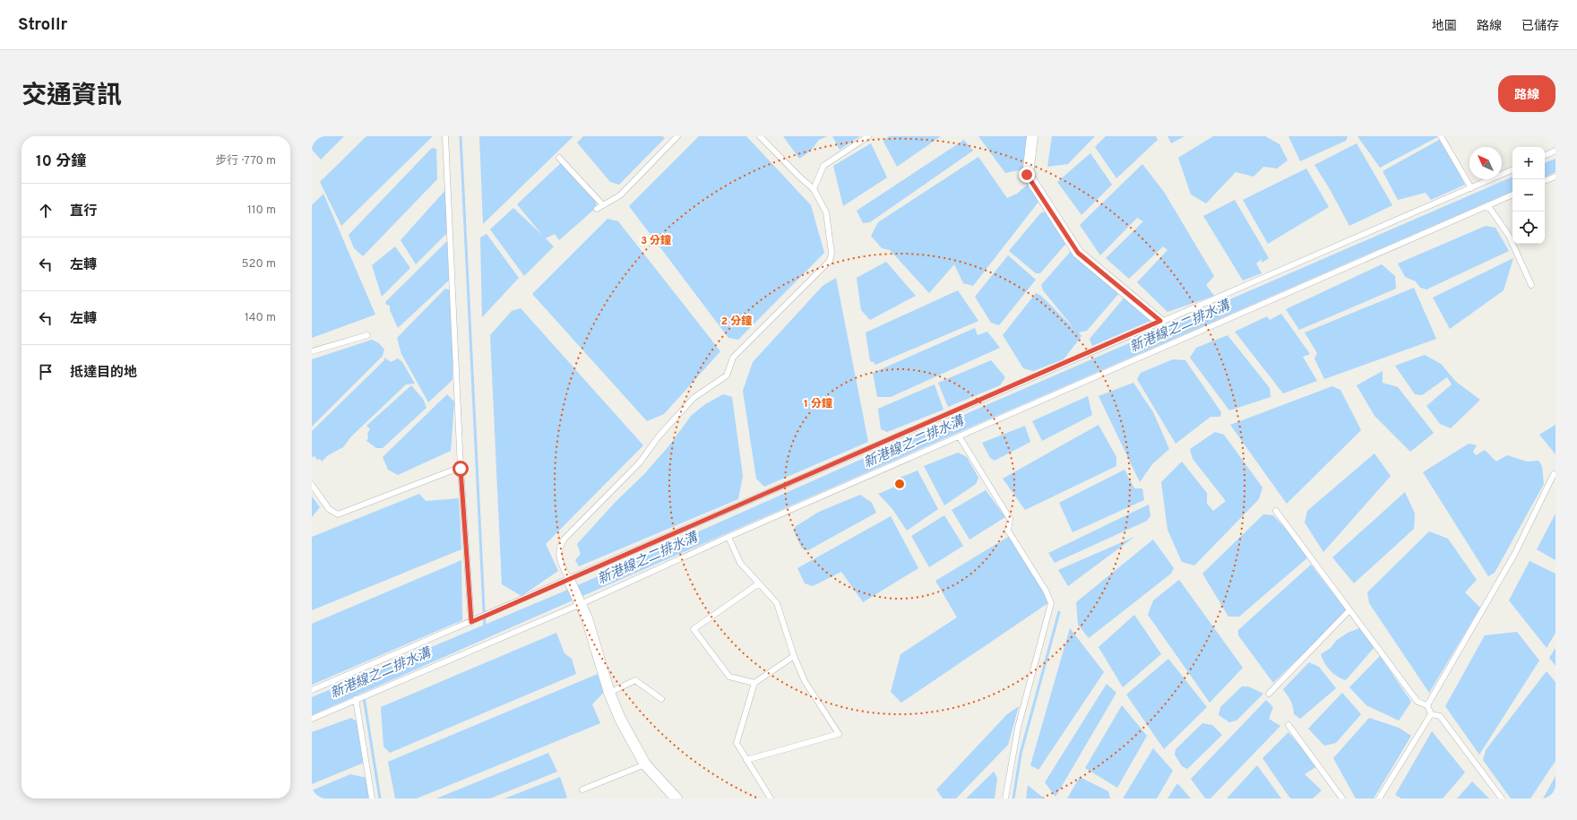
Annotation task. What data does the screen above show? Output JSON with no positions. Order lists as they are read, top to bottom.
{
  "water": ["新港線之二排水溝"],
  "north": "top left",
  "page": {
    "header": "Strollr",
    "nav": ["地圖", "路線", "已儲存"],
    "title": "交通資訊",
    "buttons": "路線",
    "heading": ["10 分鐘", "步行 · 770 m"],
    "map_buttons": ["+", "−"],
    "list": [
      ["直行", "110 m"],
      ["左轉", "520 m"],
      ["左轉", "140 m"],
      "抵達目的地"
    ]
  },
  "rings": ["3 分鐘", "2 分鐘", "1 分鐘"]
}
